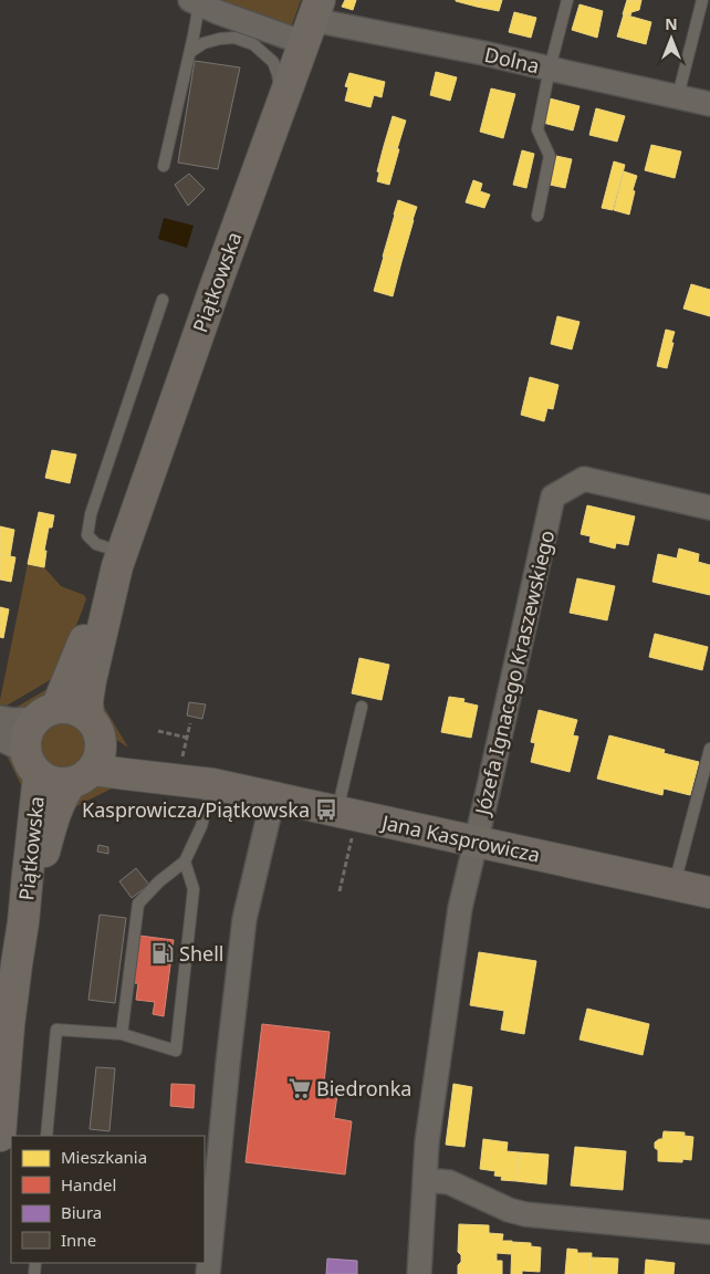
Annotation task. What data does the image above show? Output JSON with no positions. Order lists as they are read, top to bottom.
{
  "streets": {
    "main road": ["Piątkowska", "Jana Kasprowicza"],
    "street": ["Dolna", "Józefa Ignacego Kraszewskiego"]
  },
  "crossings": [
    ["Dolna", "Piątkowska"],
    ["Piątkowska", "Jana Kasprowicza"],
    ["Józefa Ignacego Kraszewskiego", "Jana Kasprowicza"]
  ],
  "places": {
    "bus stop": ["Kasprowicza/Piątkowska"],
    "fuel station": ["Shell"],
    "supermarket": ["Biedronka"]
  },
  "legend": [
    "Mieszkania",
    "Handel",
    "Biura",
    "Inne"
  ],
  "north": "top"
}
